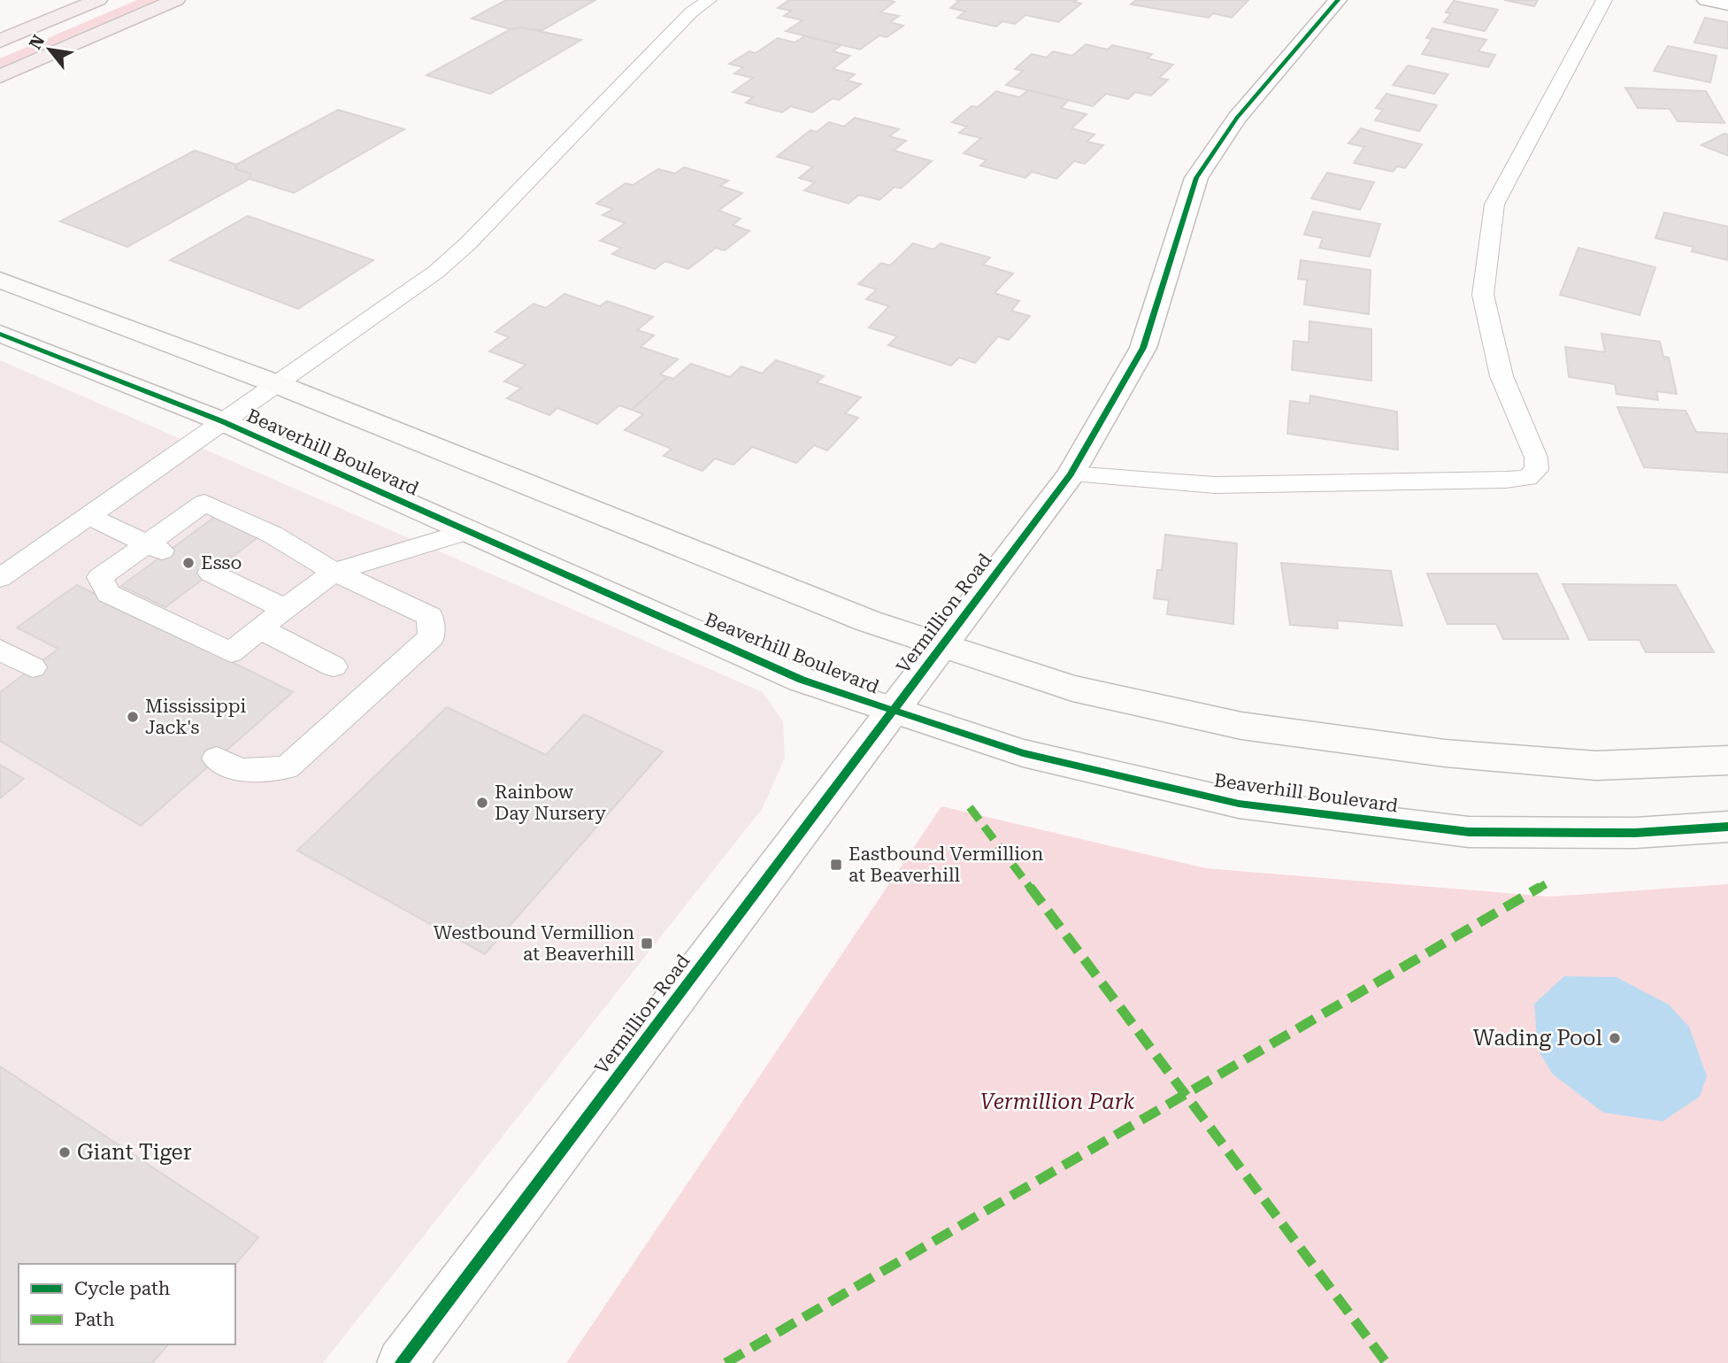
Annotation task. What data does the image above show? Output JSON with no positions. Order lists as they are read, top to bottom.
{
  "streets": {
    "street": ["Beaverhill Boulevard", "Vermillion Road"]
  },
  "crossings": [
    ["Beaverhill Boulevard", "Vermillion Road"]
  ],
  "parks": ["Vermillion Park"],
  "places": {
    "other": [
      "Esso",
      "Mississippi Jack's",
      "Rainbow Day Nursery",
      "Wading Pool",
      "Giant Tiger"
    ],
    "transit": ["Eastbound Vermillion at Beaverhill", "Westbound Vermillion at Beaverhill"]
  },
  "legend": ["Cycle path", "Path"],
  "north": "top left"
}
